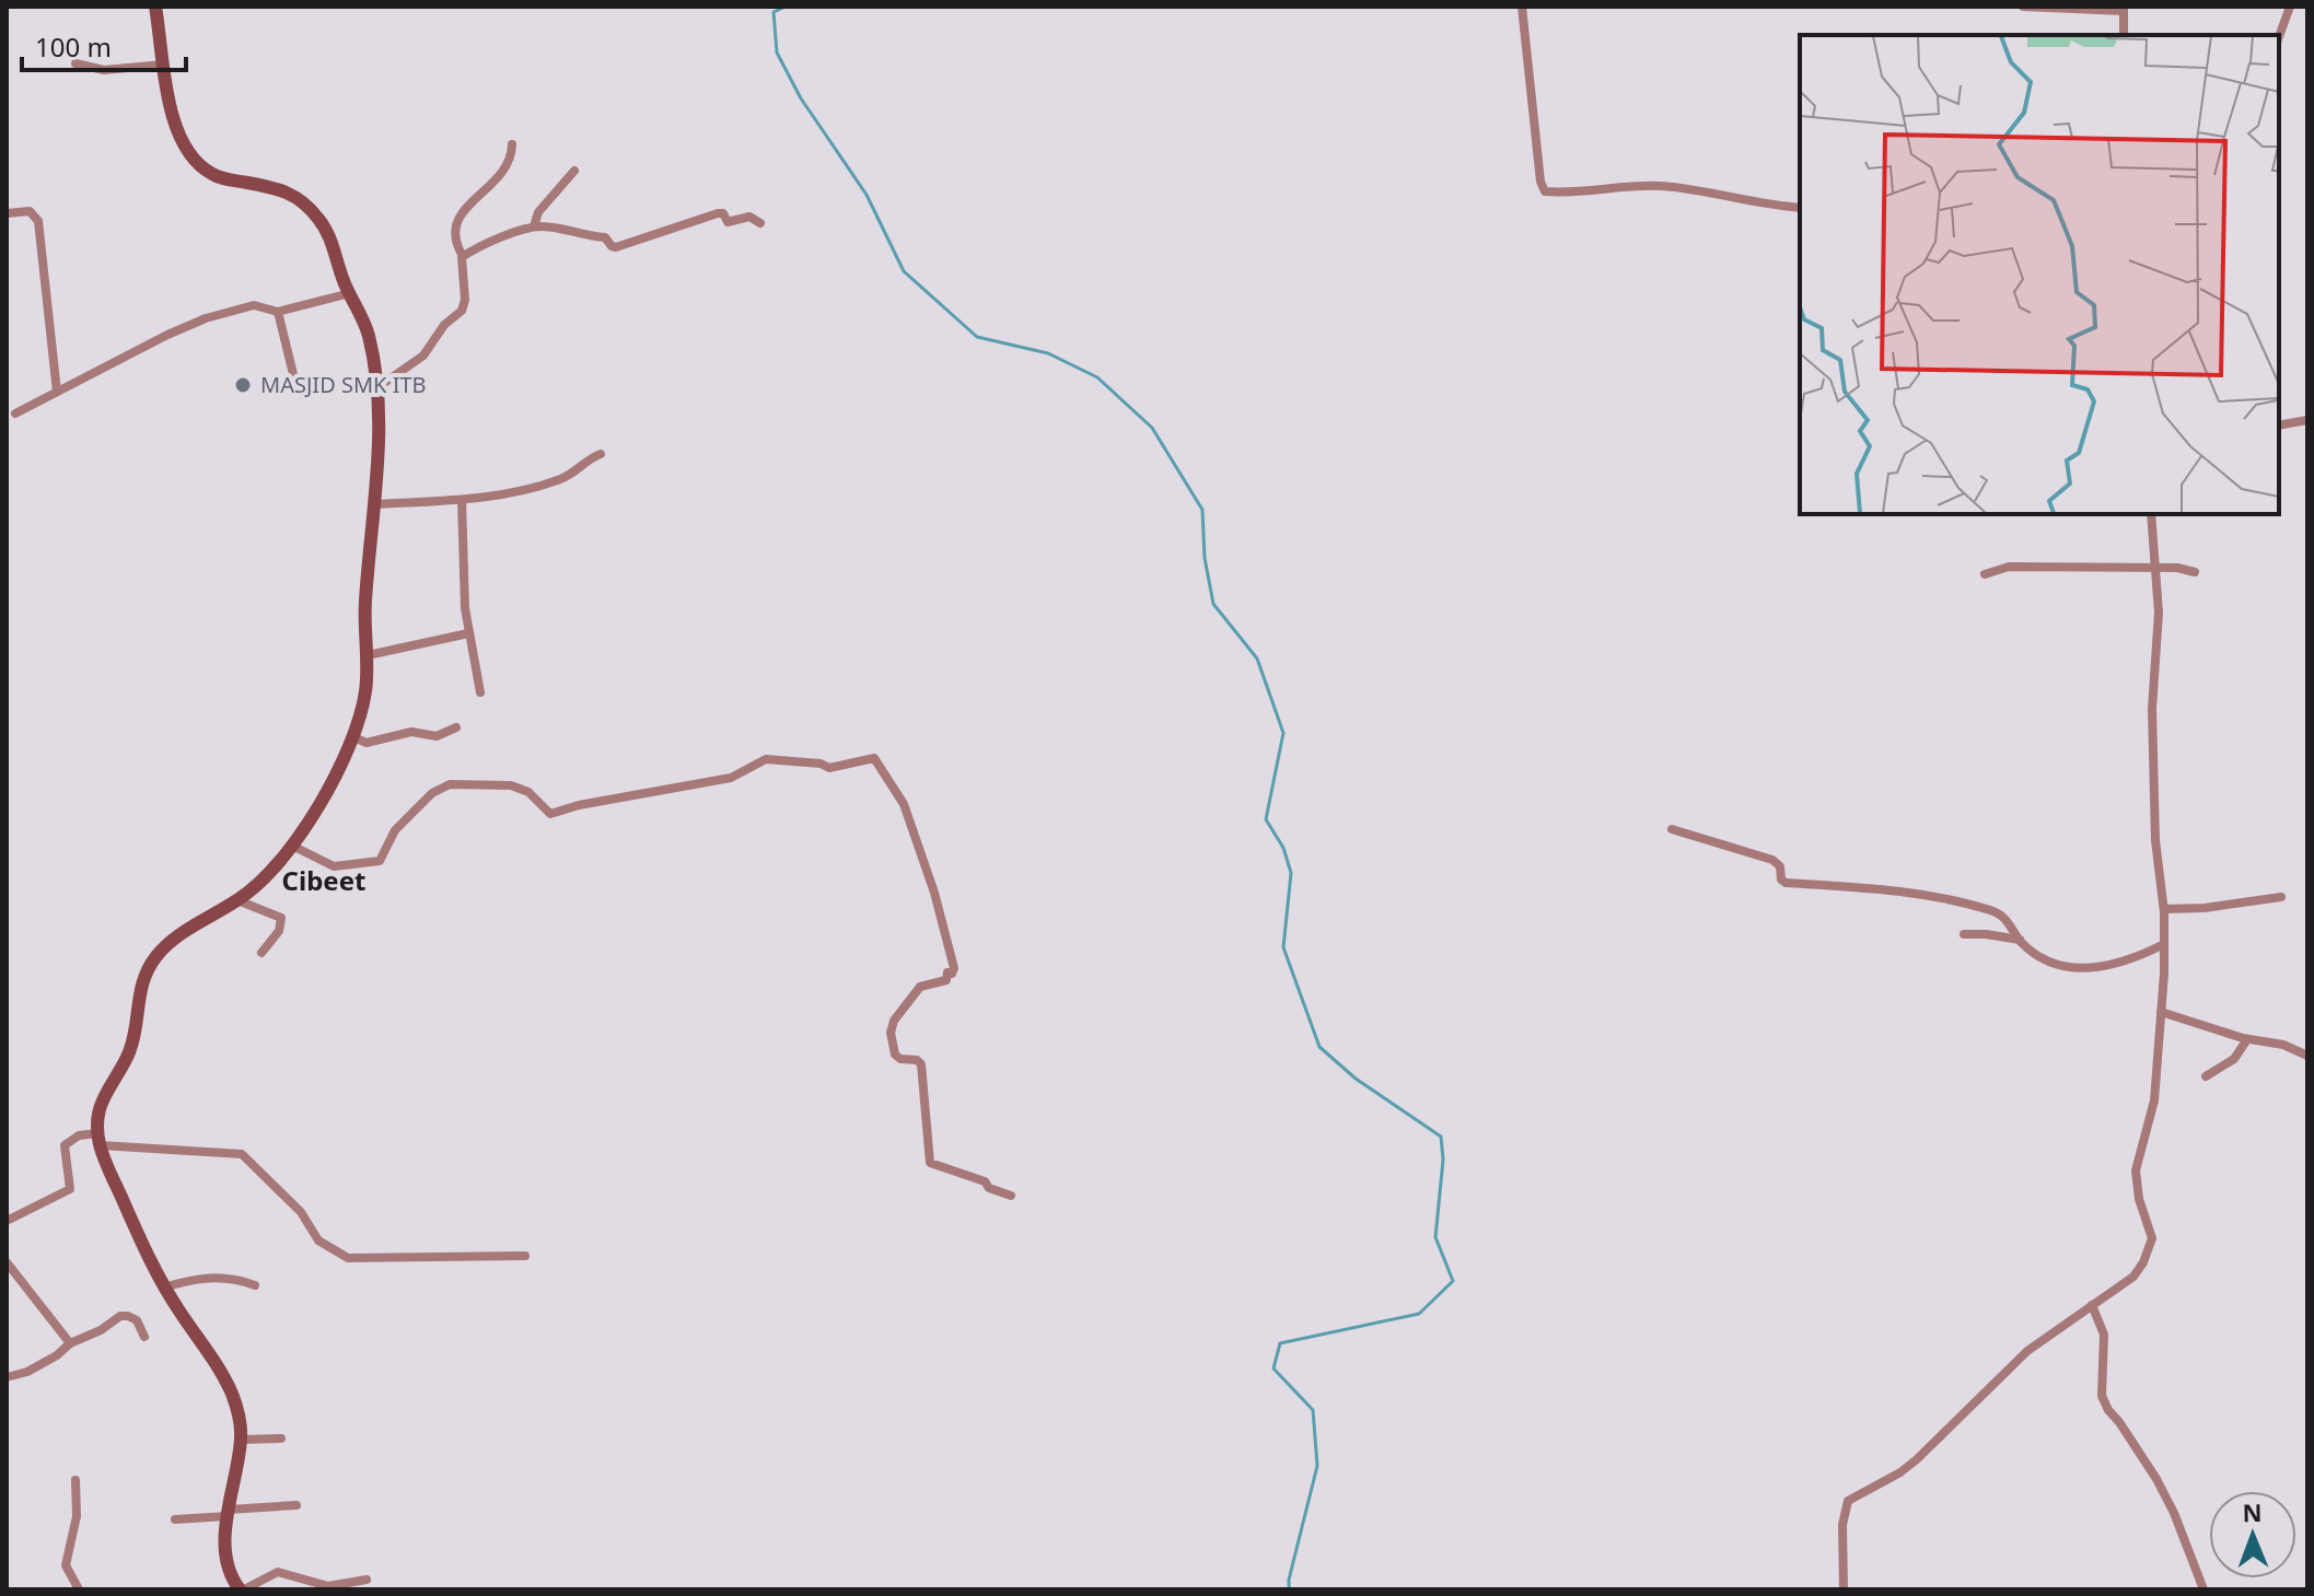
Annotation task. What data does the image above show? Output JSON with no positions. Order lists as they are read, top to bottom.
{
  "districts": ["Cibeet"],
  "places": ["MASJID SMK ITB"],
  "scale_bar": "100 m",
  "north": "top"
}
